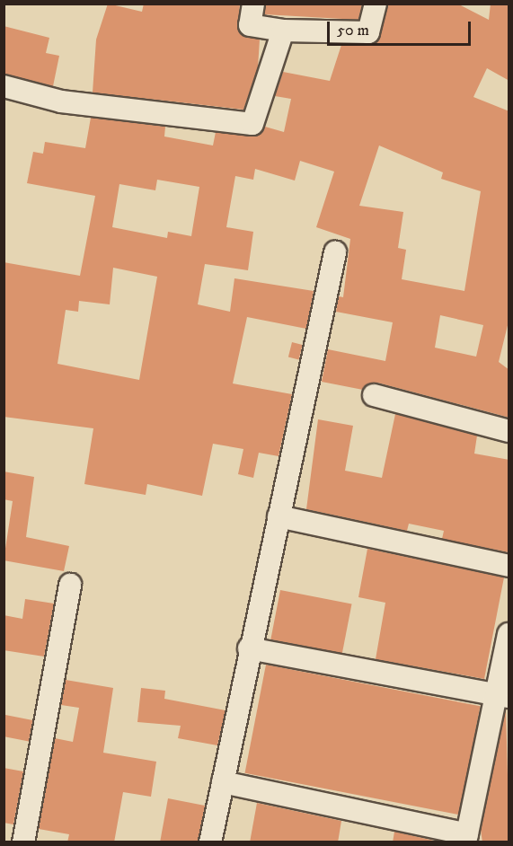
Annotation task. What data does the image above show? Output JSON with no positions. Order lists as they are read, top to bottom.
{
  "scale_bar": "50 m"
}
